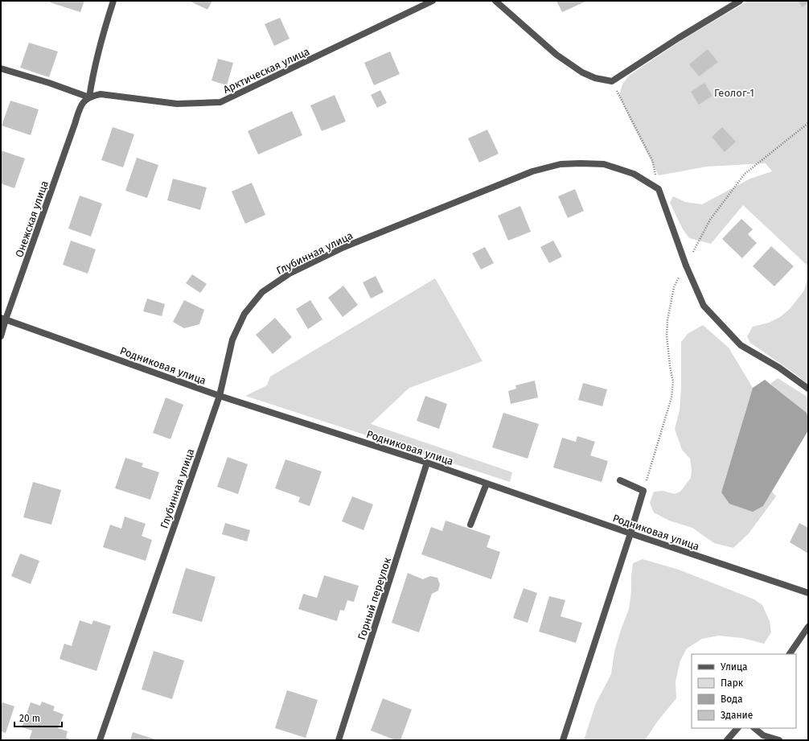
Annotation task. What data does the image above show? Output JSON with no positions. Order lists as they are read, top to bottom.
{
  "streets": {
    "street": [
      "Арктическая улица",
      "Онежская улица",
      "Глубинная улица",
      "Родниковая улица",
      "Горный переулок"
    ]
  },
  "crossings": [
    ["Арктическая улица", "Онежская улица"],
    ["Онежская улица", "Родниковая улица"],
    ["Глубинная улица", "Родниковая улица"],
    ["Родниковая улица", "Горный переулок"]
  ],
  "parks": ["Геолог-1"],
  "legend": [
    "Улица",
    "Парк",
    "Вода",
    "Здание"
  ],
  "scale_bar": "20 m"
}
